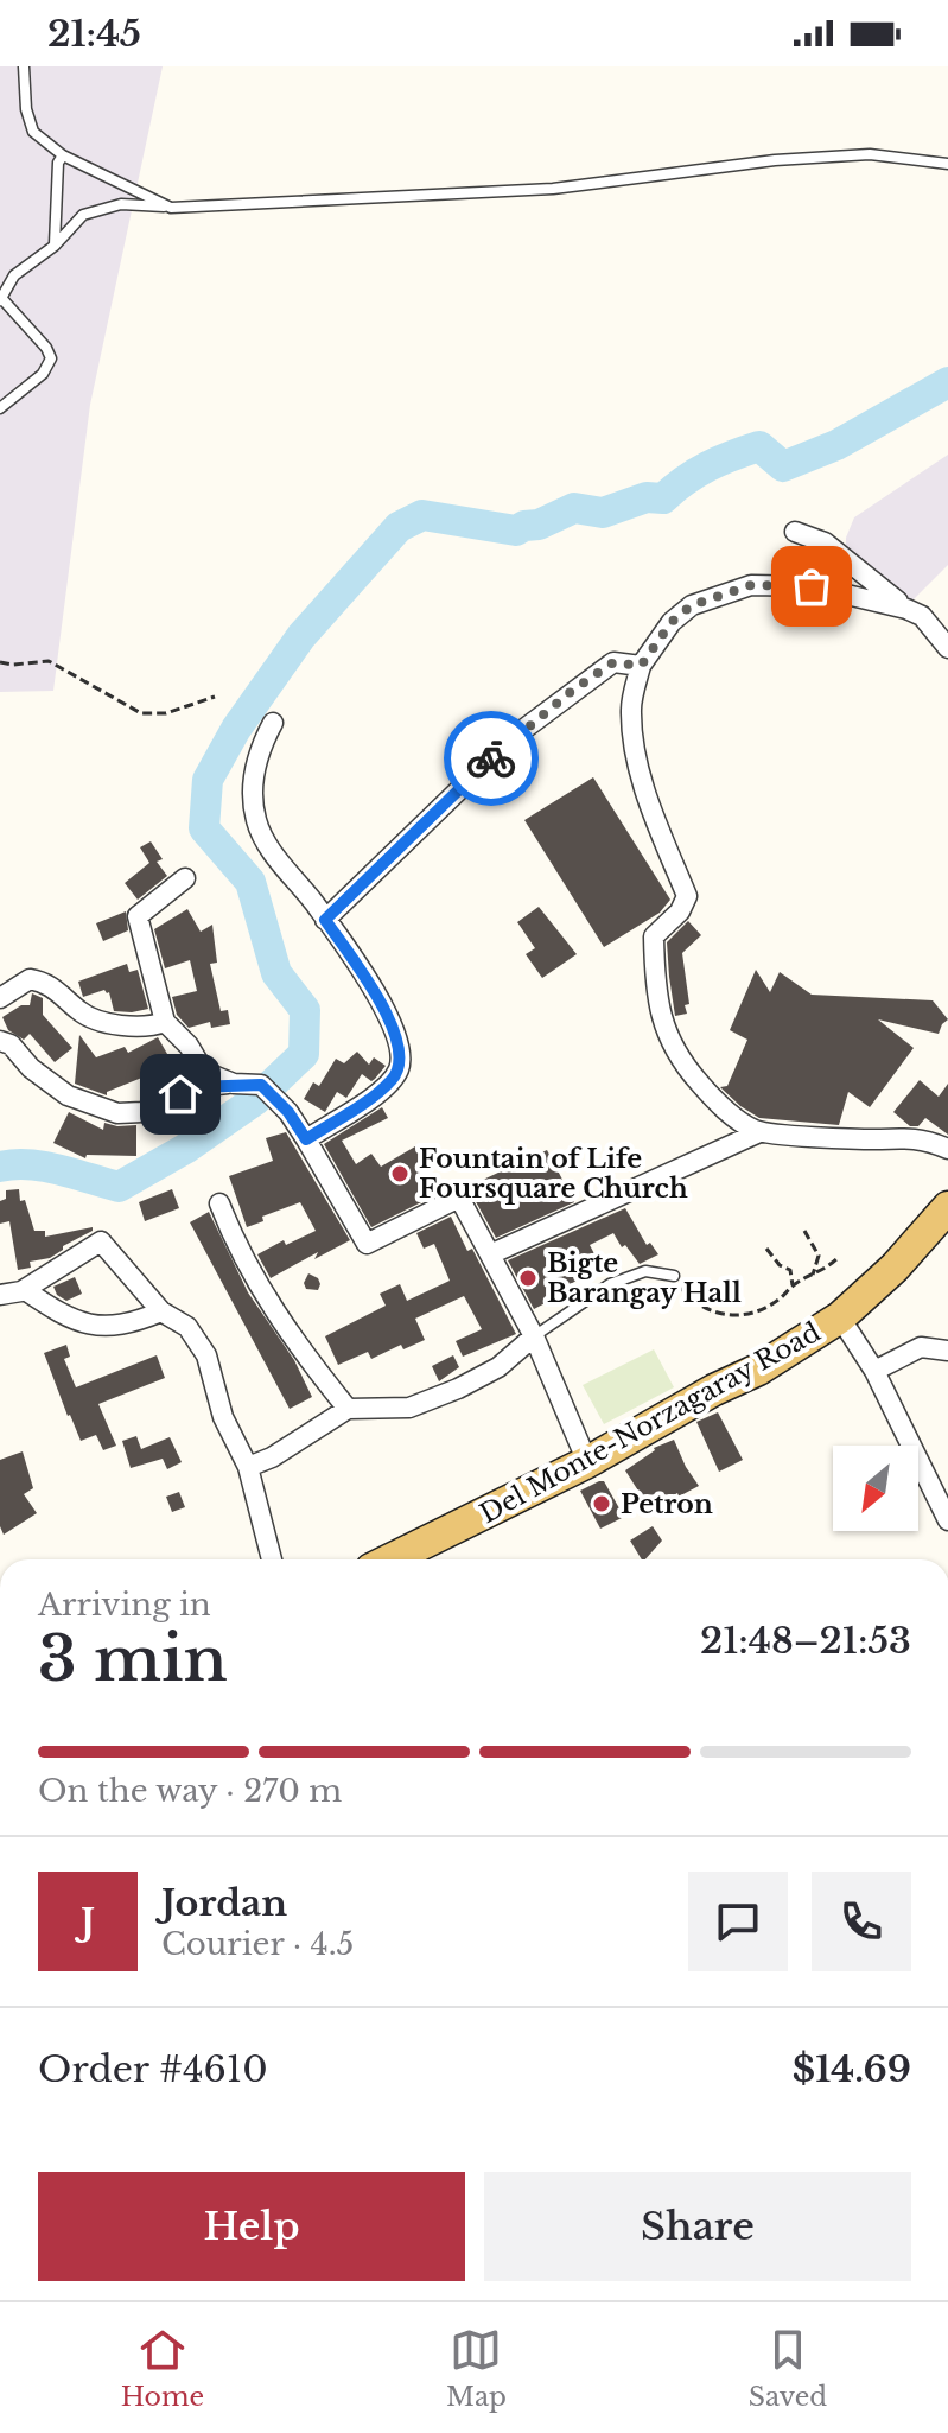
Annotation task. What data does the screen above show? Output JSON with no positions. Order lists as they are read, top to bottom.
{
  "streets": {
    "main road": ["Del Monte-Norzagaray Road"]
  },
  "places": ["Fountain of Life Foursquare Church", "Bigte Barangay Hall", "Petron"],
  "north": "bottom left",
  "page": {
    "status": "21:45",
    "heading": ["3 min", "Arriving in", "21:48–21:53"],
    "panel": [
      "Jordan",
      "Courier · 4.5",
      "Order #4610",
      "$14.69"
    ],
    "bar": "On the way · 270 m",
    "round": "J",
    "buttons": ["Help", "Share"],
    "tabs": ["Home", "Map", "Saved"]
  }
}
